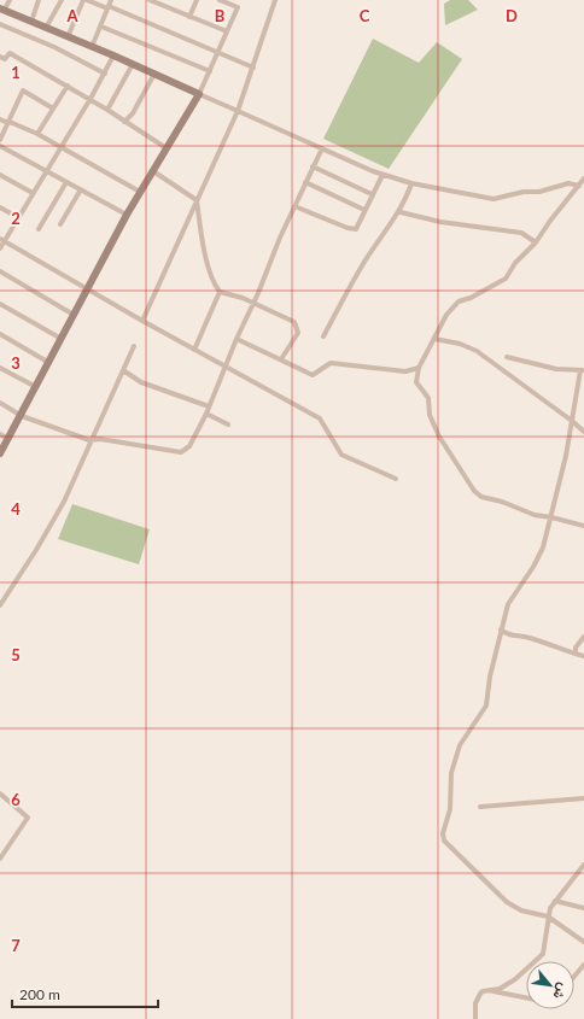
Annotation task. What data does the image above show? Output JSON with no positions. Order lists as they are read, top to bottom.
{
  "scale_bar": "200 m",
  "north": "bottom right",
  "grid": {
    "columns": [
      "A",
      "B",
      "C",
      "D"
    ],
    "rows": [
      "1",
      "2",
      "3",
      "4",
      "5",
      "6",
      "7"
    ]
  }
}
